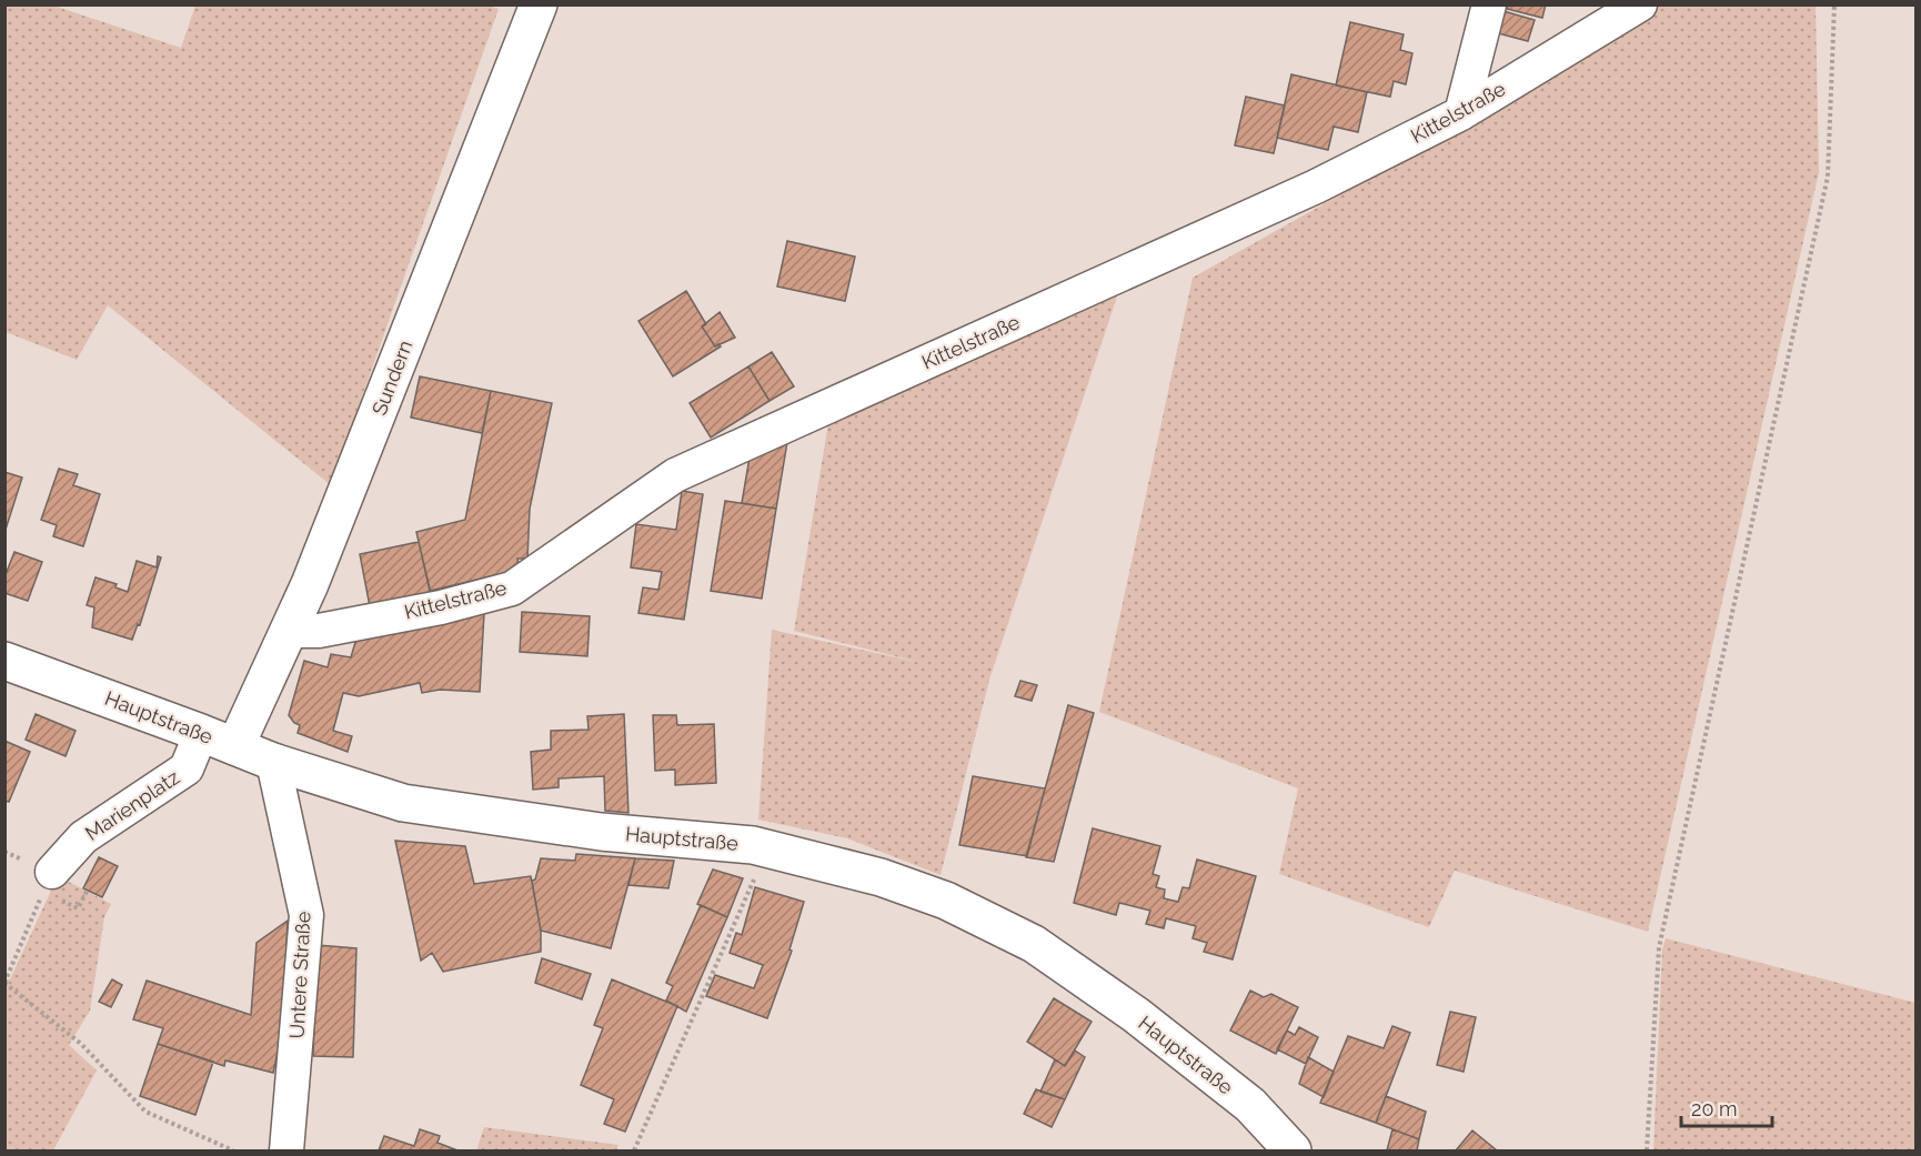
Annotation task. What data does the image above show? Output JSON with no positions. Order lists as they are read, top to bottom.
{
  "streets": {
    "main road": ["Sundern", "Hauptstraße"],
    "street": ["Kittelstraße", "Marienplatz", "Untere Straße"]
  },
  "crossings": [
    ["Kittelstraße", "Sundern"],
    ["Sundern", "Hauptstraße"],
    ["Hauptstraße", "Marienplatz"],
    ["Hauptstraße", "Untere Straße"]
  ],
  "scale_bar": "20 m"
}
